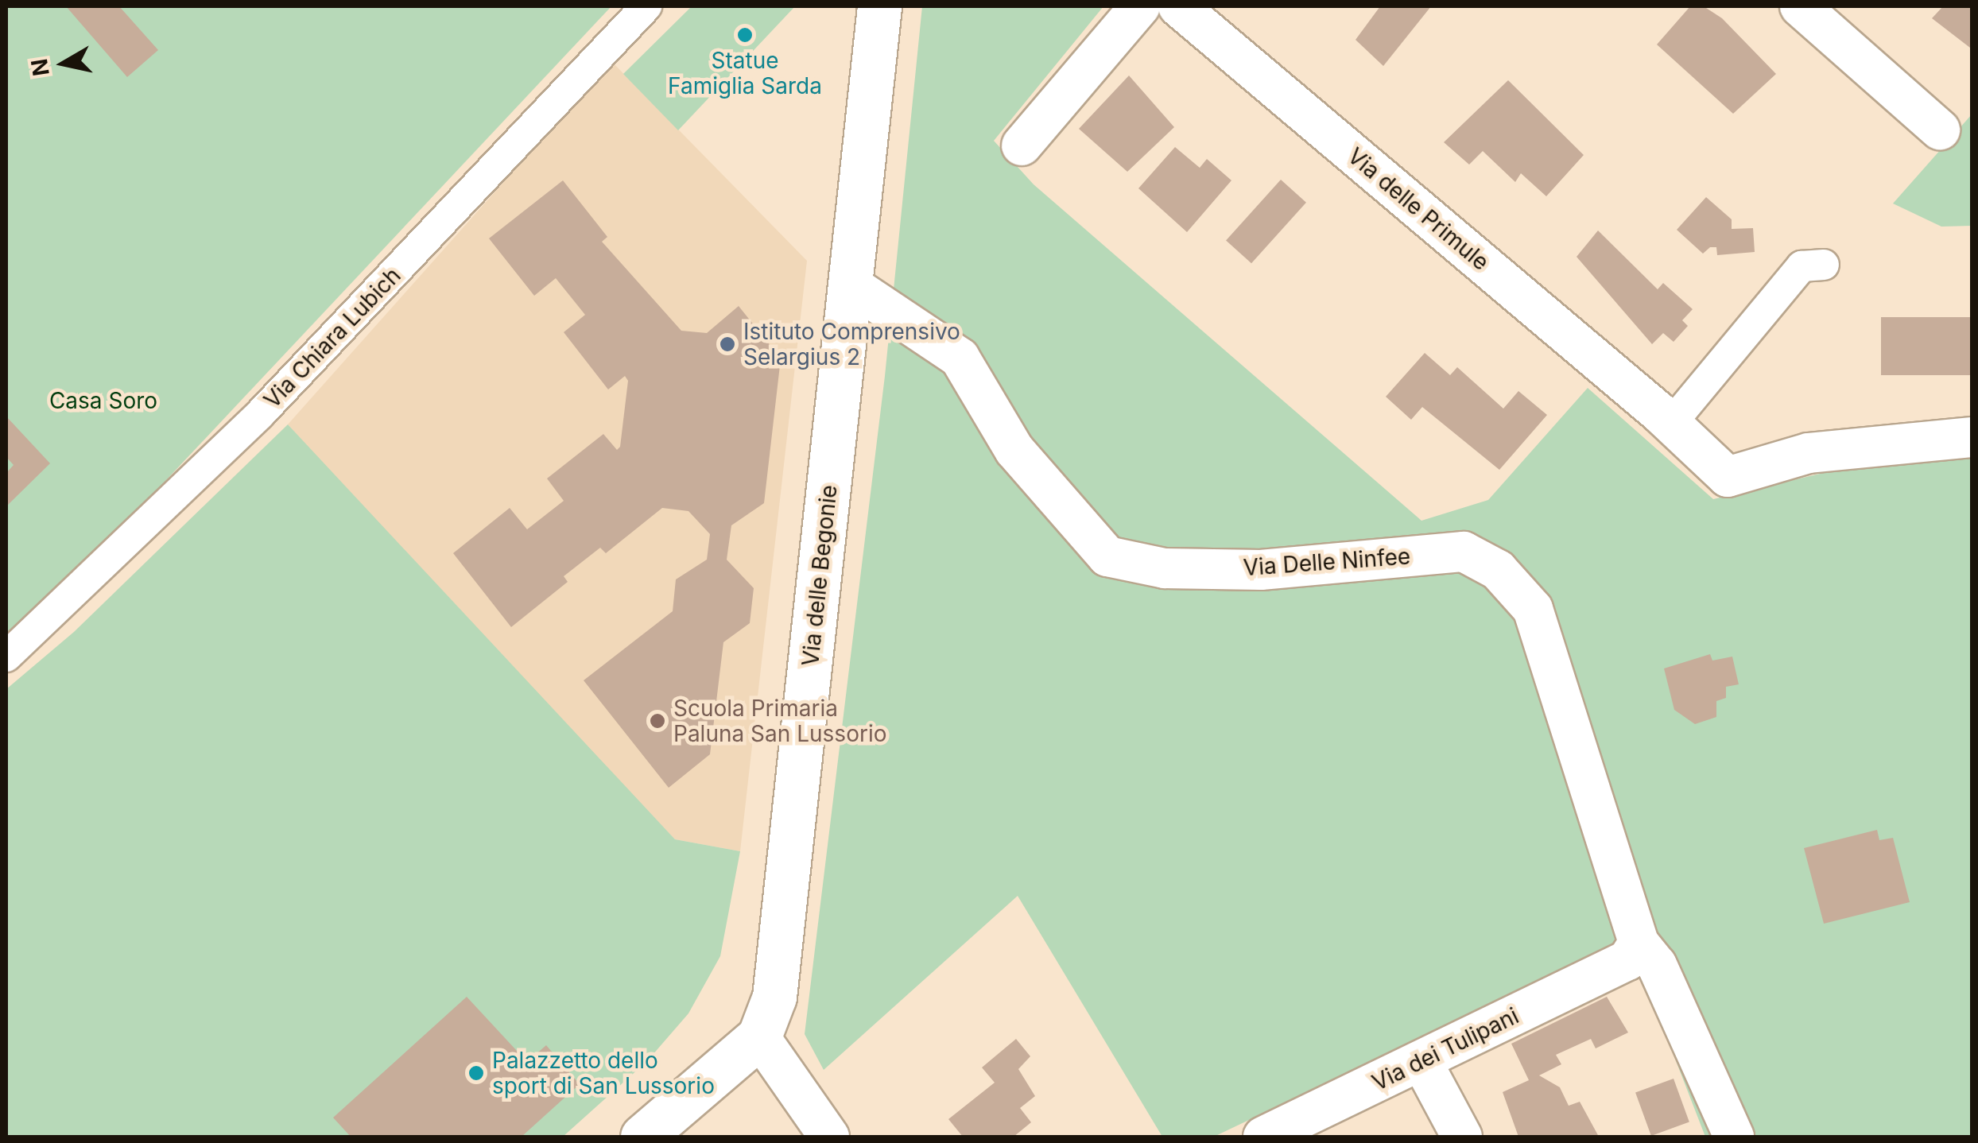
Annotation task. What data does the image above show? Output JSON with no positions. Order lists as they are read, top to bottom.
{
  "streets": {
    "street": [
      "Via delle Primule",
      "Via Chiara Lubich",
      "Via Delle Ninfee",
      "Via delle Begonie",
      "Via dei Tulipani"
    ]
  },
  "crossings": [
    ["Via Delle Ninfee", "Via delle Begonie"],
    ["Via Delle Ninfee", "Via dei Tulipani"]
  ],
  "parks": ["Casa Soro"],
  "places": [
    "Statue Famiglia Sarda",
    "Istituto Comprensivo Selargius 2",
    "Scuola Primaria Paluna San Lussorio",
    "Palazzetto dello sport di San Lussorio"
  ],
  "north": "left"
}
